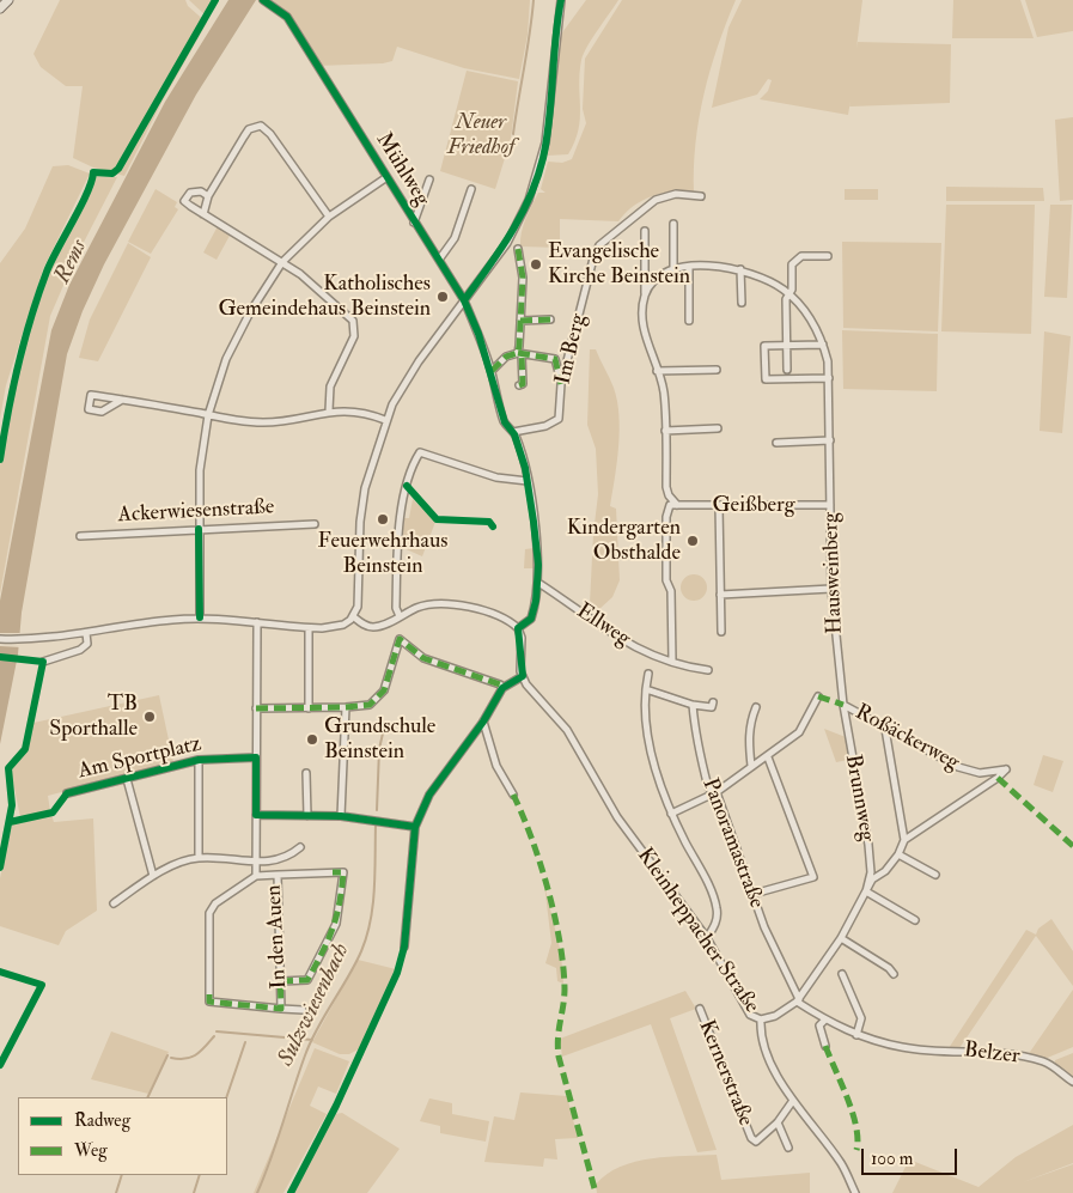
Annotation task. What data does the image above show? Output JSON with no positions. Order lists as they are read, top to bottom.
{
  "streets": {
    "street": [
      "Mühlweg",
      "Im Berg",
      "Geißberg",
      "Ackerwiesenstraße",
      "Hausweinberg",
      "Ellweg",
      "Roßäckerweg",
      "Am Sportplatz",
      "Brunnweg",
      "Panoramastraße",
      "Kleinheppacher Straße",
      "In den Auen",
      "Belzer",
      "Kernerstraße"
    ]
  },
  "crossings": [
    ["Mühlweg", "Im Berg"],
    ["Geißberg", "Hausweinberg"],
    ["Hausweinberg", "Roßäckerweg"],
    ["Hausweinberg", "Brunnweg"],
    ["Roßäckerweg", "Brunnweg"],
    ["Am Sportplatz", "In den Auen"],
    ["Brunnweg", "Panoramastraße"],
    ["Brunnweg", "Kleinheppacher Straße"],
    ["Brunnweg", "Belzer"],
    ["Panoramastraße", "Belzer"],
    ["Kleinheppacher Straße", "Kernerstraße"]
  ],
  "water": ["Rems", "Sulzwiesenbach"],
  "parks": ["Neuer Friedhof"],
  "places": [
    "Evangelische Kirche Beinstein",
    "Katholisches Gemeindehaus Beinstein",
    "Feuerwehrhaus Beinstein",
    "Kindergarten Obsthalde",
    "TB Sporthalle",
    "Grundschule Beinstein"
  ],
  "legend": ["Radweg", "Weg"],
  "scale_bar": "100 m"
}
